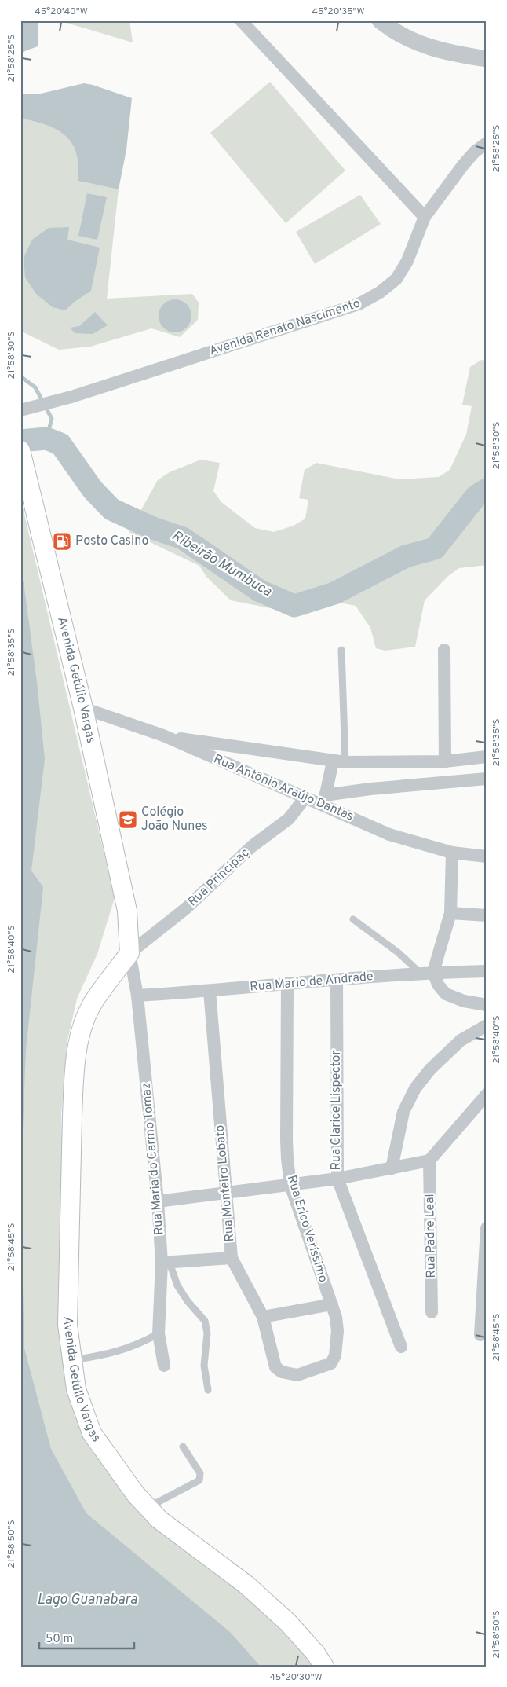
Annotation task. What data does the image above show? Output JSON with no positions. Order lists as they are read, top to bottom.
{
  "streets": {
    "main road": ["Avenida Getúlio Vargas"],
    "street": [
      "Avenida Renato Nascimento",
      "Rua Antônio Araújo Dantas",
      "Rua Principaç",
      "Rua Mario de Andrade",
      "Rua Clarice Lispector",
      "Rua Maria do Carmo Tomaz",
      "Rua Monteiro Lobato",
      "Rua Erico Veríssimo",
      "Rua Padre Leal"
    ]
  },
  "crossings": [
    ["Avenida Getúlio Vargas", "Rua Antônio Araújo Dantas"],
    ["Avenida Getúlio Vargas", "Rua Principaç"],
    ["Avenida Getúlio Vargas", "Rua Maria do Carmo Tomaz"],
    ["Rua Antônio Araújo Dantas", "Rua Principaç"],
    ["Rua Principaç", "Rua Maria do Carmo Tomaz"],
    ["Rua Mario de Andrade", "Rua Clarice Lispector"],
    ["Rua Mario de Andrade", "Rua Maria do Carmo Tomaz"],
    ["Rua Mario de Andrade", "Rua Monteiro Lobato"],
    ["Rua Mario de Andrade", "Rua Erico Veríssimo"],
    ["Rua Monteiro Lobato", "Rua Erico Veríssimo"]
  ],
  "water": ["Ribeirão Mumbuca", "Lago Guanabara"],
  "places": {
    "fuel station": ["Posto Casino"],
    "school or university": ["Colégio João Nunes"]
  },
  "scale_bar": "50 m",
  "coordinates": [
    "45°20'40\"W",
    "45°20'35\"W",
    "21°58'25\"S",
    "21°58'30\"S",
    "21°58'35\"S",
    "21°58'40\"S",
    "21°58'45\"S",
    "21°58'50\"S",
    "45°20'30\"W"
  ]
}
